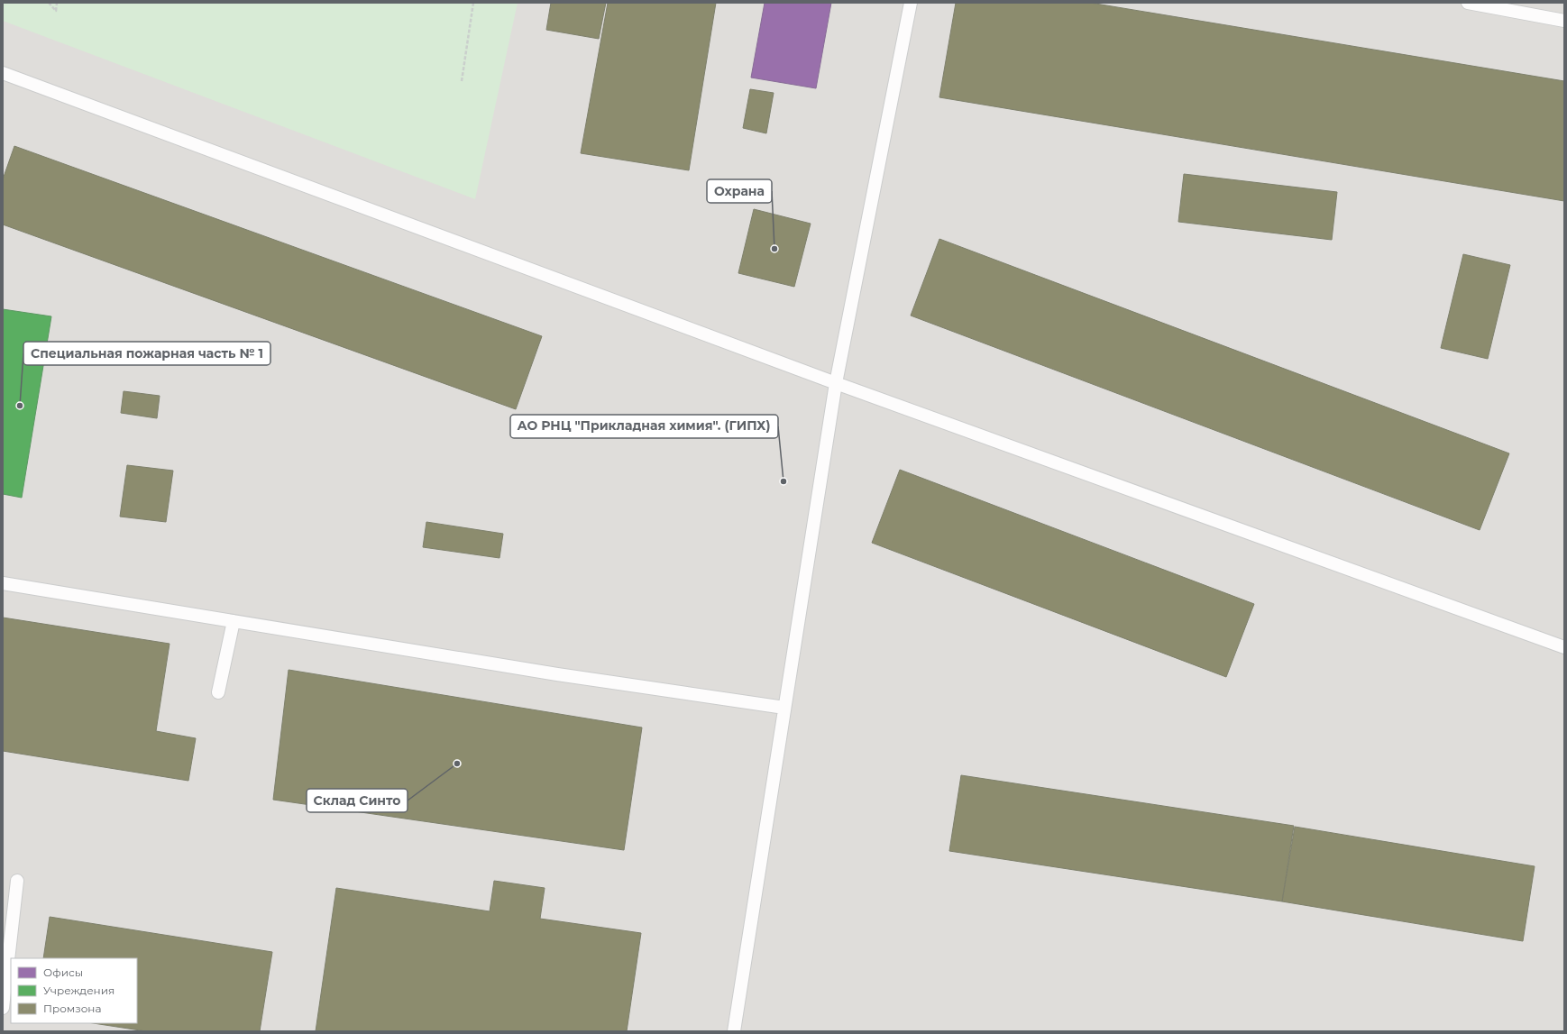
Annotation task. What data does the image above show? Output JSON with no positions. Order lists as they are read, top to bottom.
{
  "places": [
    "Охрана",
    "Специальная пожарная часть № 1",
    "АО РНЦ \"Прикладная химия\". (ГИПХ)",
    "Склад Синто"
  ],
  "legend": ["Офисы", "Учреждения", "Промзона"]
}
